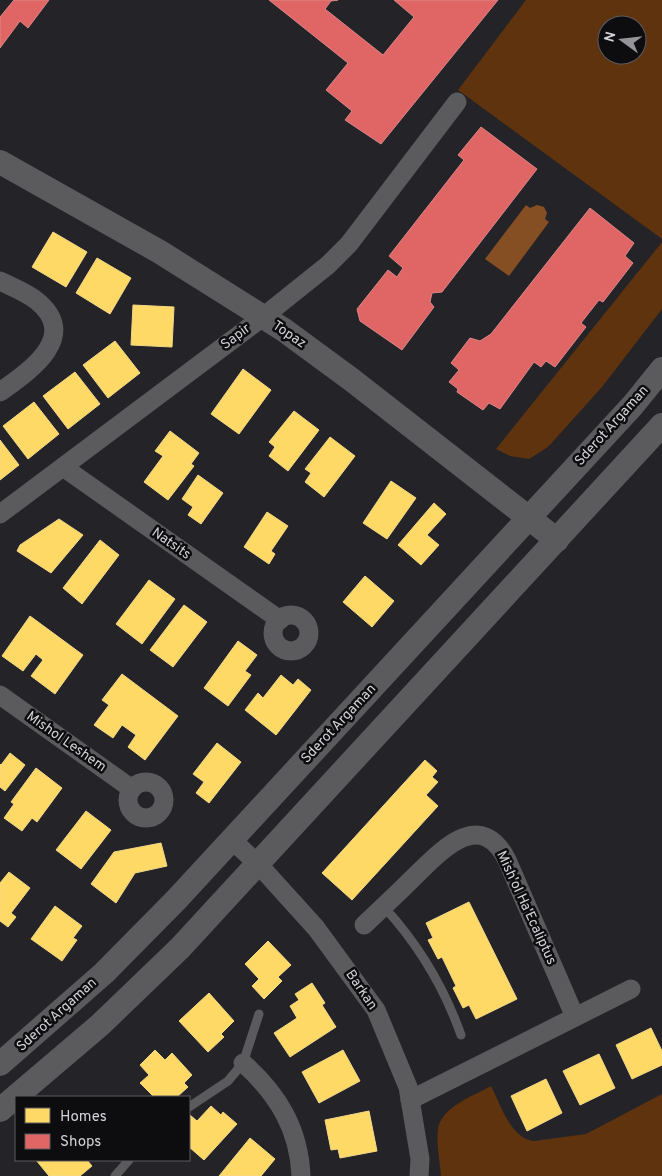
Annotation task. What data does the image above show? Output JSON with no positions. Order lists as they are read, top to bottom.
{
  "streets": {
    "street": [
      "Topaz",
      "Sapir",
      "Sderot Argaman",
      "Natsits",
      "Mishol Leshem",
      "Mish'ol Ha'Ecaliptus",
      "Barkan"
    ]
  },
  "crossings": [
    ["Topaz", "Sapir"],
    ["Topaz", "Sderot Argaman"],
    ["Sapir", "Natsits"],
    ["Sderot Argaman", "Barkan"]
  ],
  "legend": ["Homes", "Shops"],
  "north": "left"
}
